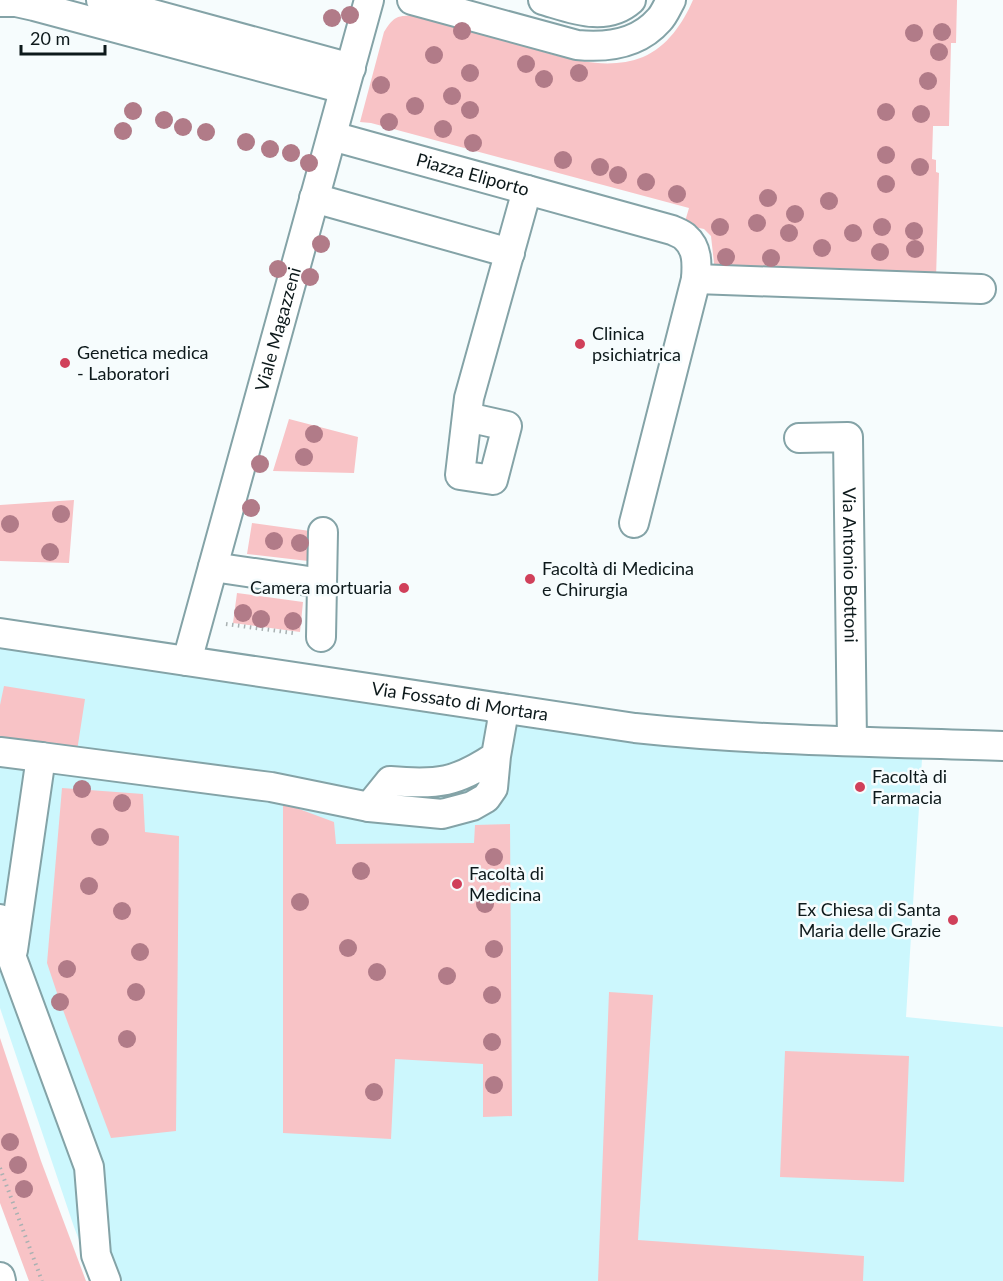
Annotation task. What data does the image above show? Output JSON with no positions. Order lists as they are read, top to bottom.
{
  "streets": {
    "street": [
      "Piazza Eliporto",
      "Viale Magazzeni",
      "Via Antonio Bottoni",
      "Via Fossato di Mortara"
    ]
  },
  "crossings": [
    ["Piazza Eliporto", "Viale Magazzeni"],
    ["Viale Magazzeni", "Via Fossato di Mortara"],
    ["Via Antonio Bottoni", "Via Fossato di Mortara"]
  ],
  "places": [
    "Clinica psichiatrica",
    "Genetica medica - Laboratori",
    "Facoltà di Medicina e Chirurgia",
    "Camera mortuaria",
    "Facoltà di Farmacia",
    "Facoltà di Medicina",
    "Ex Chiesa di Santa Maria delle Grazie"
  ],
  "scale_bar": "20 m"
}
